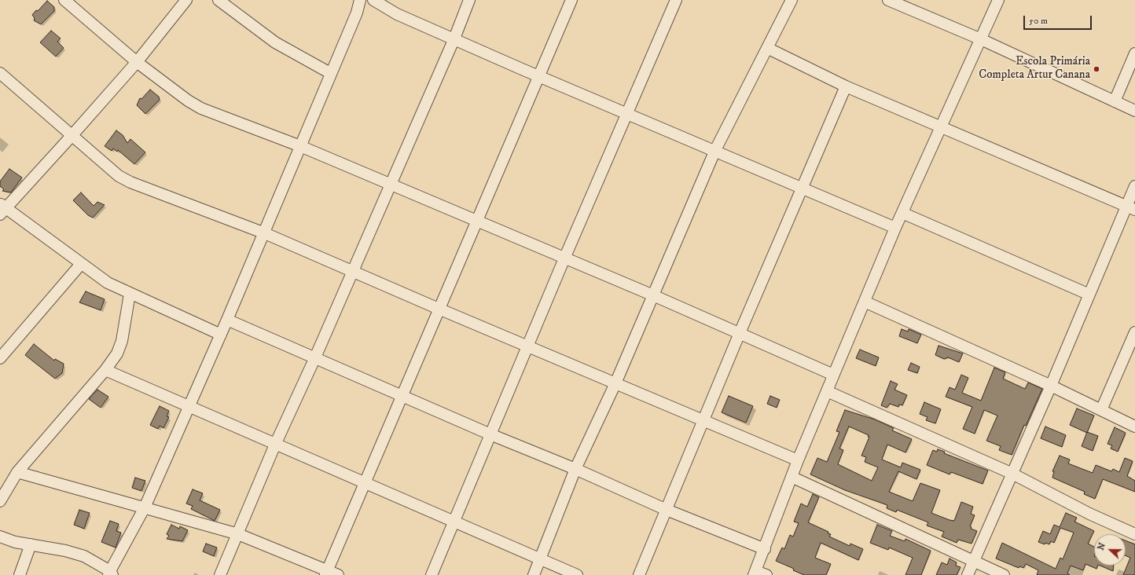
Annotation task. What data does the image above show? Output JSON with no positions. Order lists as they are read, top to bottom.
{
  "places": ["Escola Primária Completa Artur Canana"],
  "scale_bar": "50 m",
  "north": "left"
}
